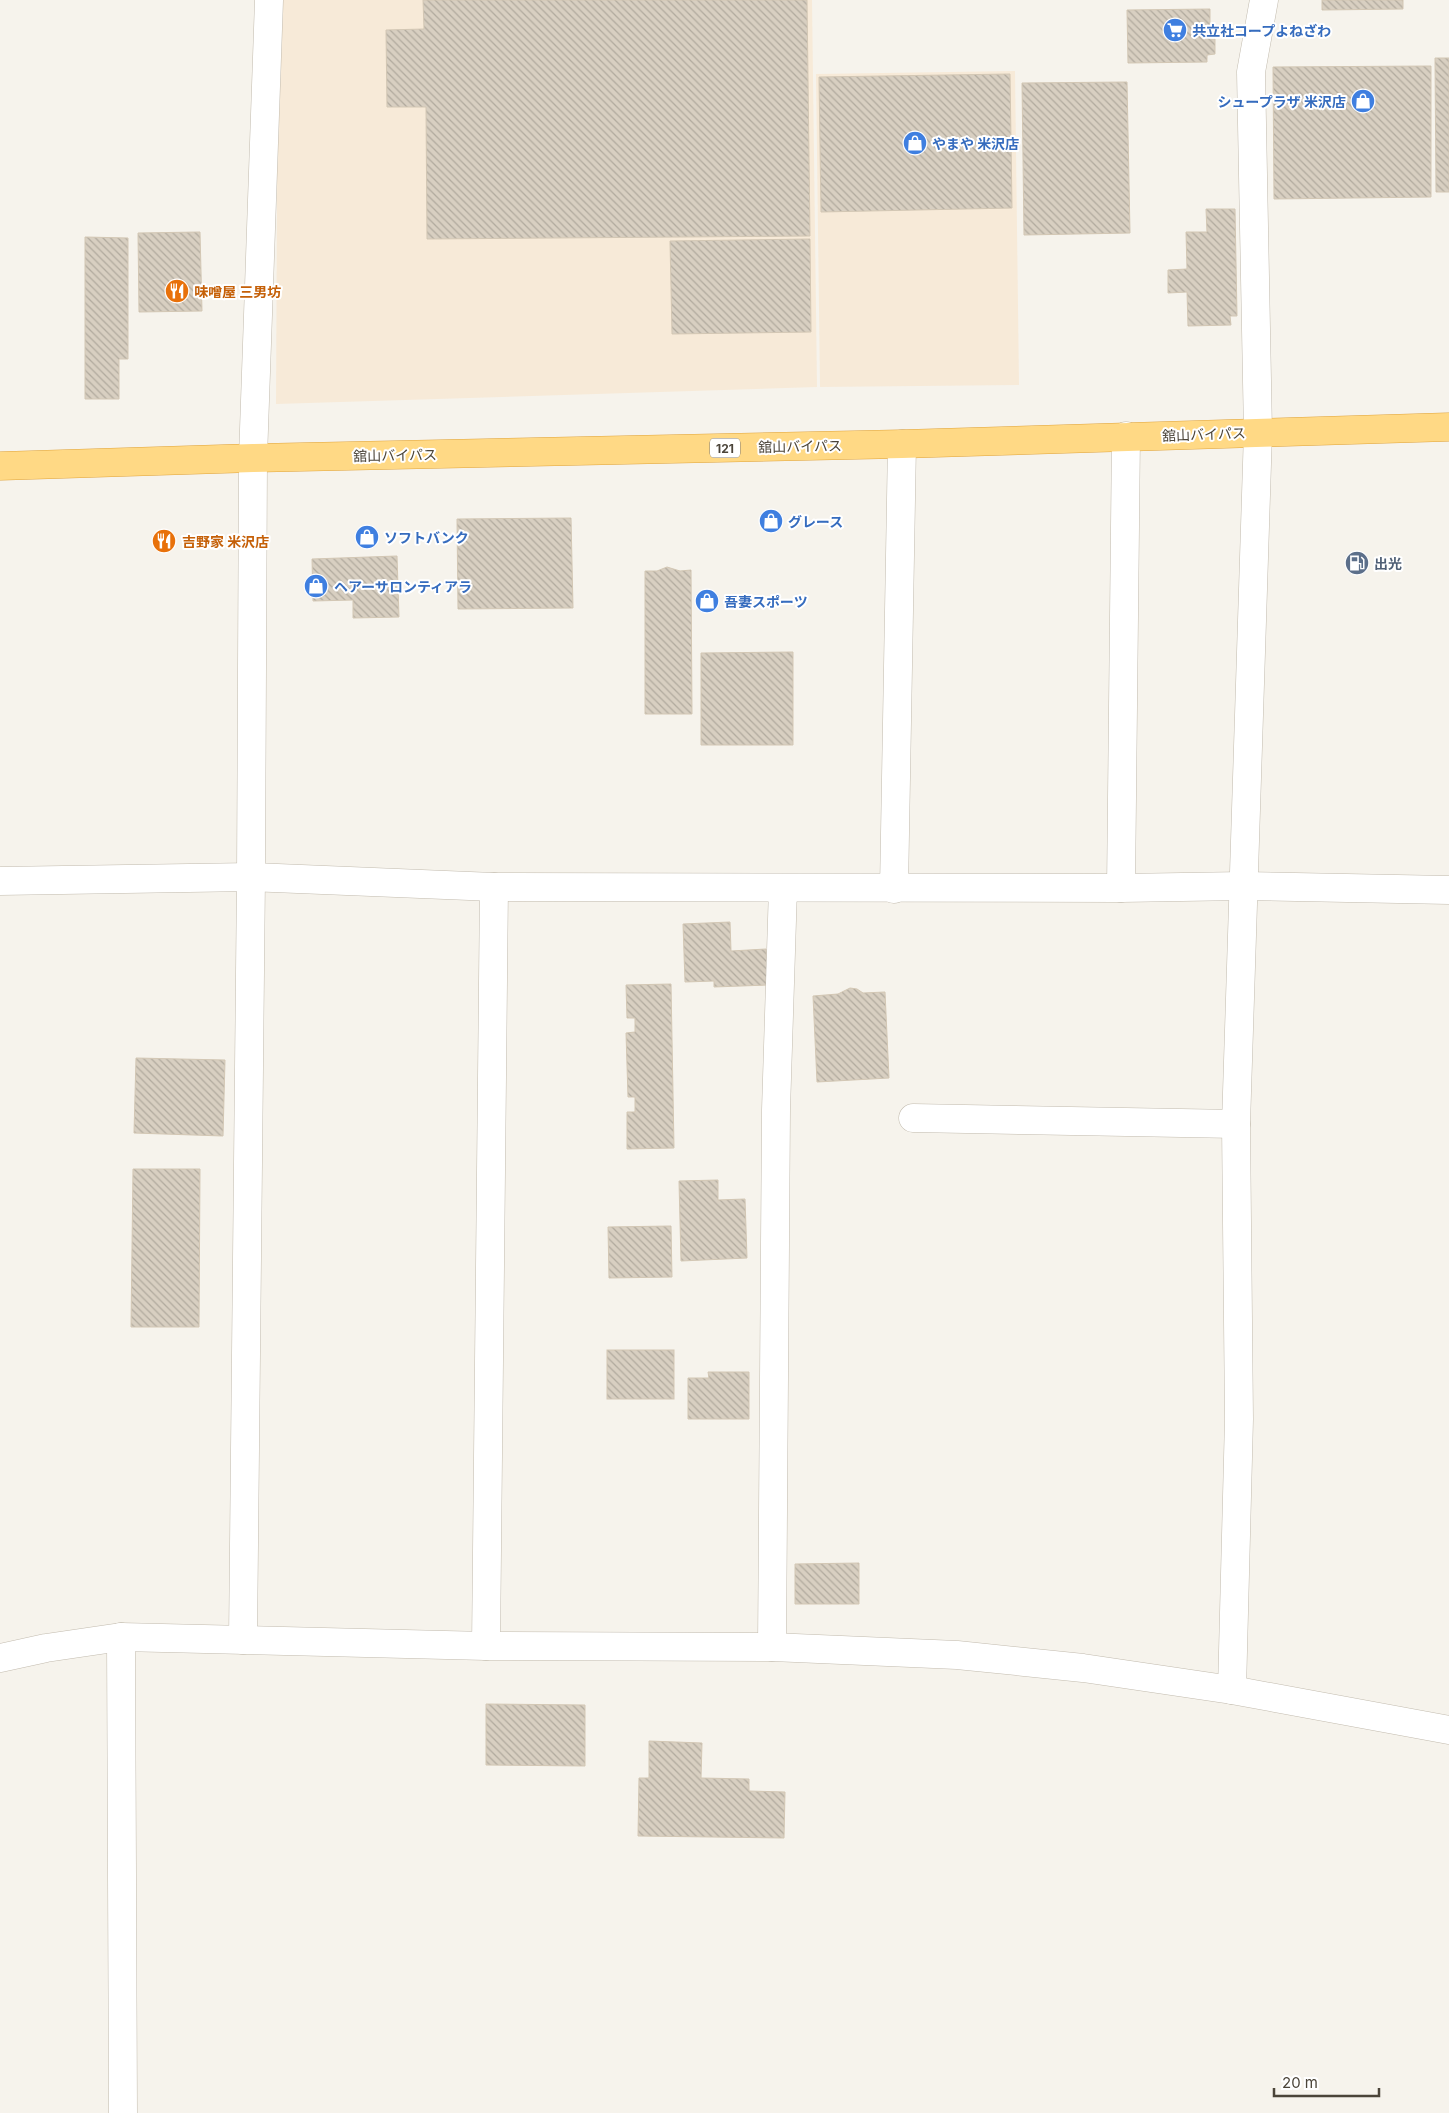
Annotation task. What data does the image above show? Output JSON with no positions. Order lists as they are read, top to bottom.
{
  "streets": {
    "highway": ["舘山バイパス", "121"]
  },
  "places": {
    "supermarket": ["共立社コープよねざわ"],
    "shop": [
      "シュープラザ 米沢店",
      "やまや 米沢店",
      "グレース",
      "ソフトバンク",
      "ヘアーサロンティアラ",
      "吾妻スポーツ"
    ],
    "restaurant": ["味噌屋 三男坊", "吉野家 米沢店"],
    "fuel station": ["出光"]
  },
  "scale_bar": "20 m"
}
